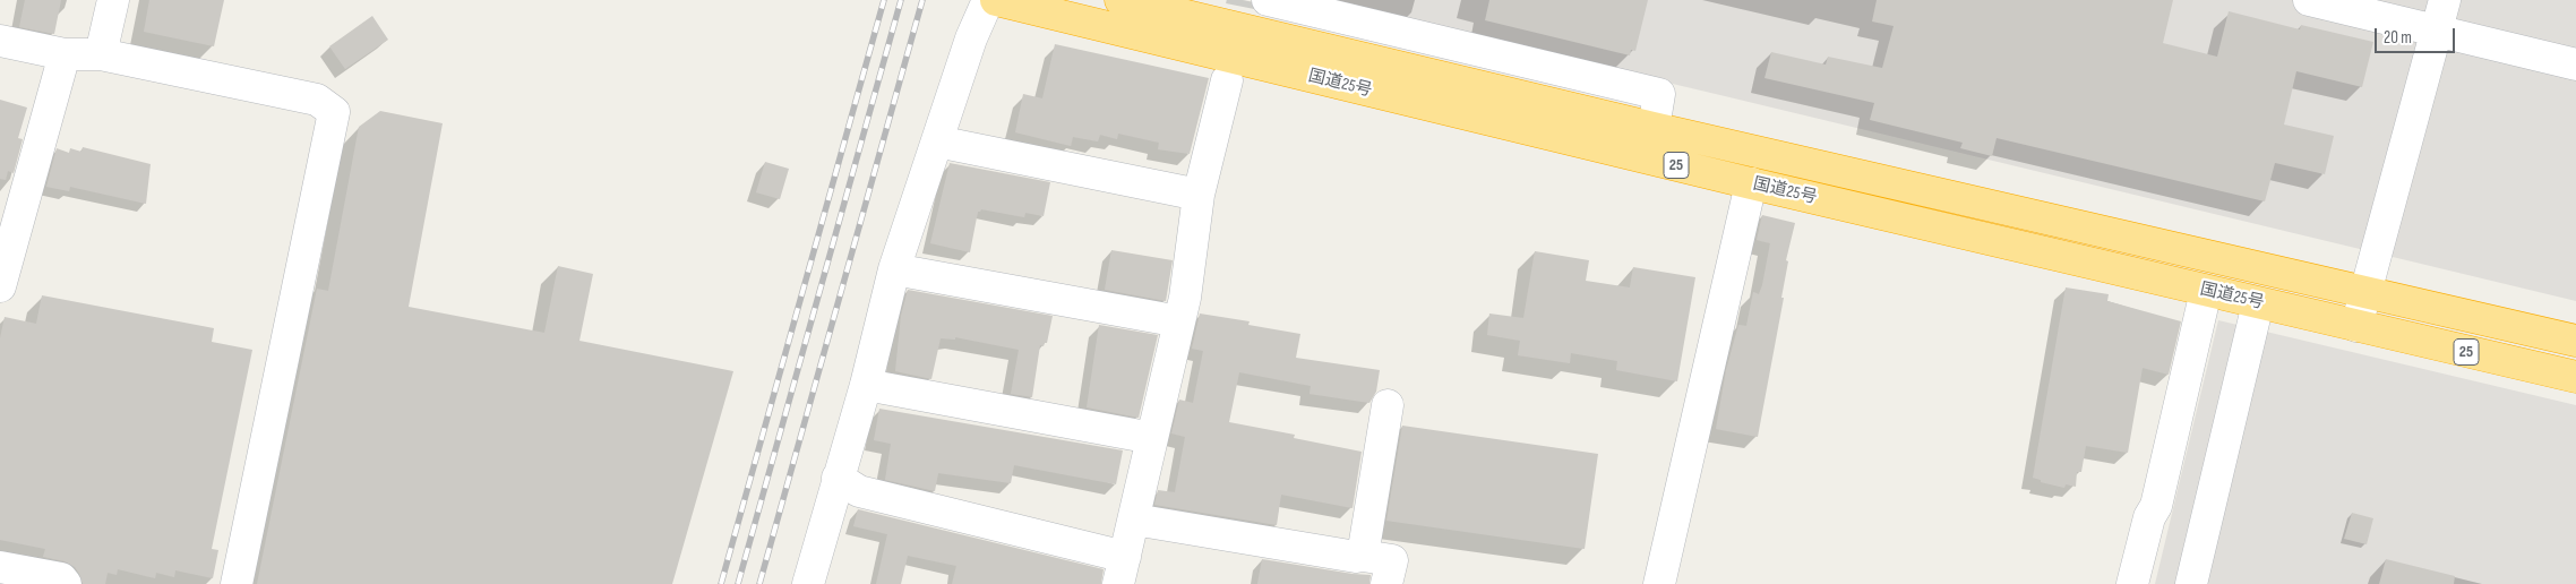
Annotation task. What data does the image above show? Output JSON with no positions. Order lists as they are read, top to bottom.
{
  "streets": {
    "highway": ["国道25号", "25"]
  },
  "scale_bar": "20 m"
}
